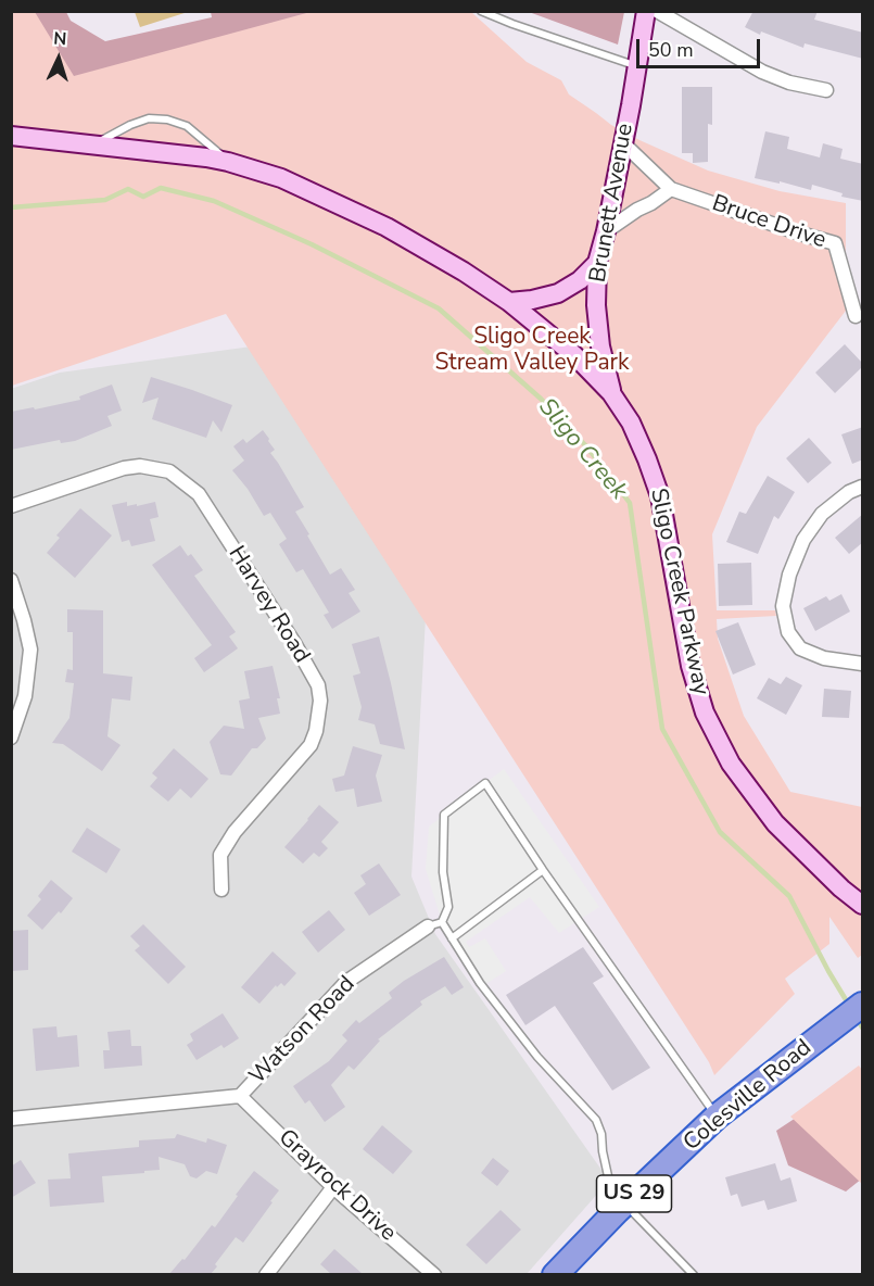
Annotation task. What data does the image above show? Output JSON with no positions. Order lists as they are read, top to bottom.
{
  "streets": {
    "highway": ["Colesville Road", "US 29"],
    "street": [
      "Brunett Avenue",
      "Bruce Drive",
      "Sligo Creek Parkway",
      "Harvey Road",
      "Watson Road",
      "Grayrock Drive"
    ]
  },
  "crossings": [
    ["Brunett Avenue", "Bruce Drive"],
    ["Brunett Avenue", "Sligo Creek Parkway"],
    ["Watson Road", "Grayrock Drive"]
  ],
  "water": ["Sligo Creek"],
  "parks": ["Sligo Creek Stream Valley Park"],
  "scale_bar": "50 m",
  "north": "top"
}
